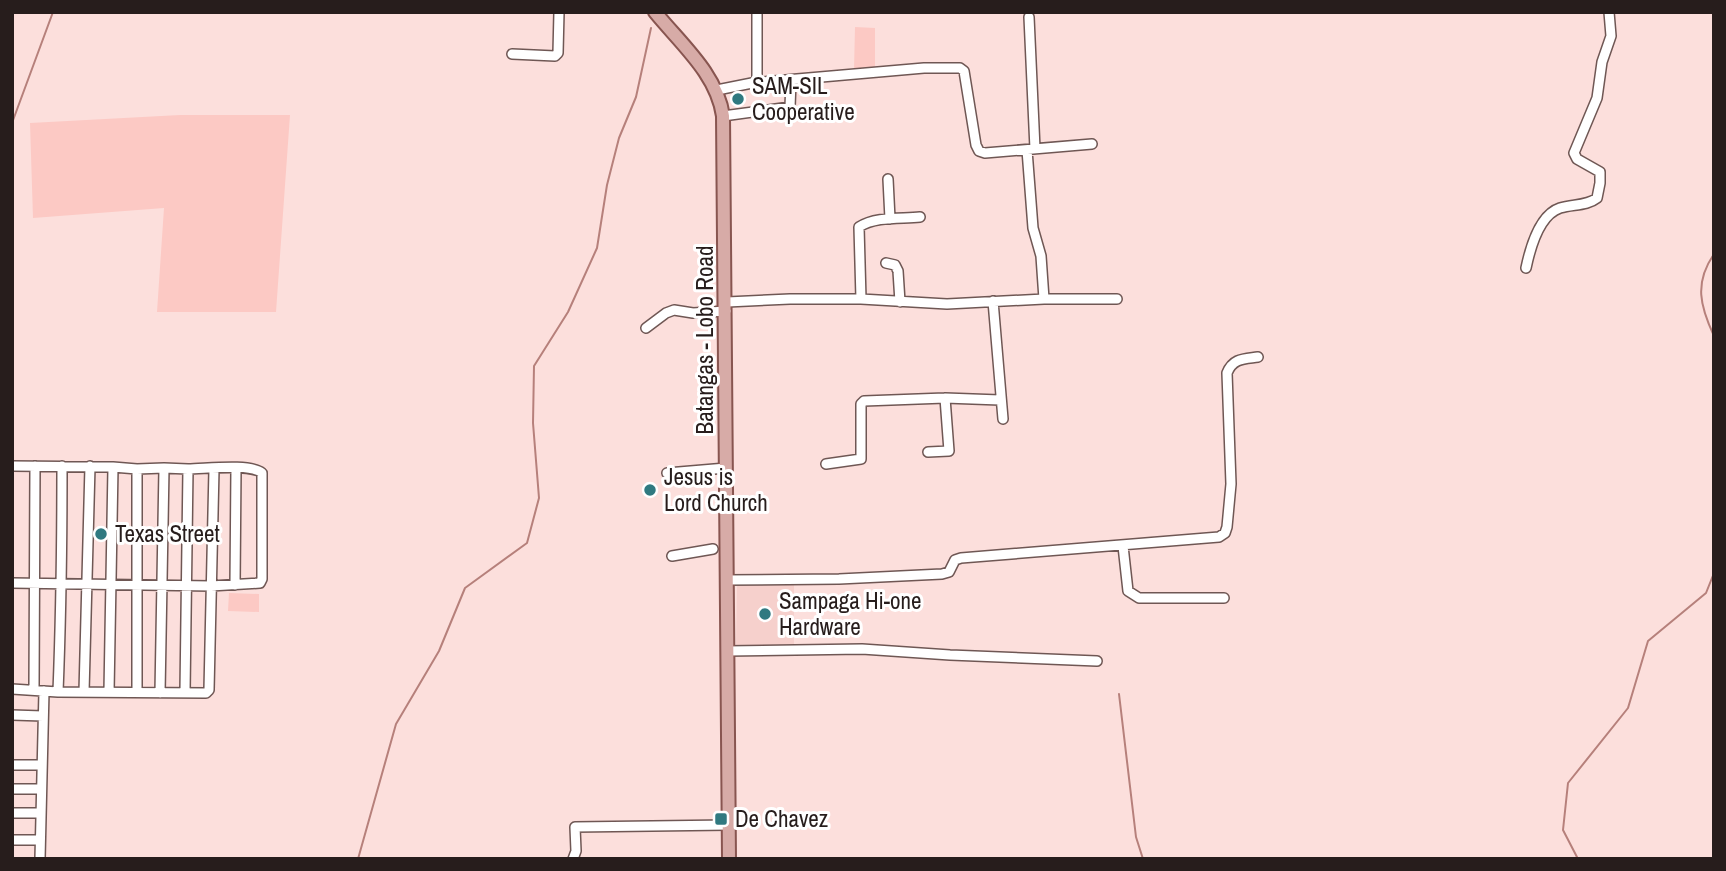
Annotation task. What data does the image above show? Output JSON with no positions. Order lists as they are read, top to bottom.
{
  "streets": {
    "main road": ["Batangas - Lobo Road"]
  },
  "places": {
    "other": [
      "SAM-SIL Cooperative",
      "Jesus is Lord Church",
      "Texas Street",
      "Sampaga Hi-one Hardware"
    ],
    "transit": ["De Chavez"]
  }
}
